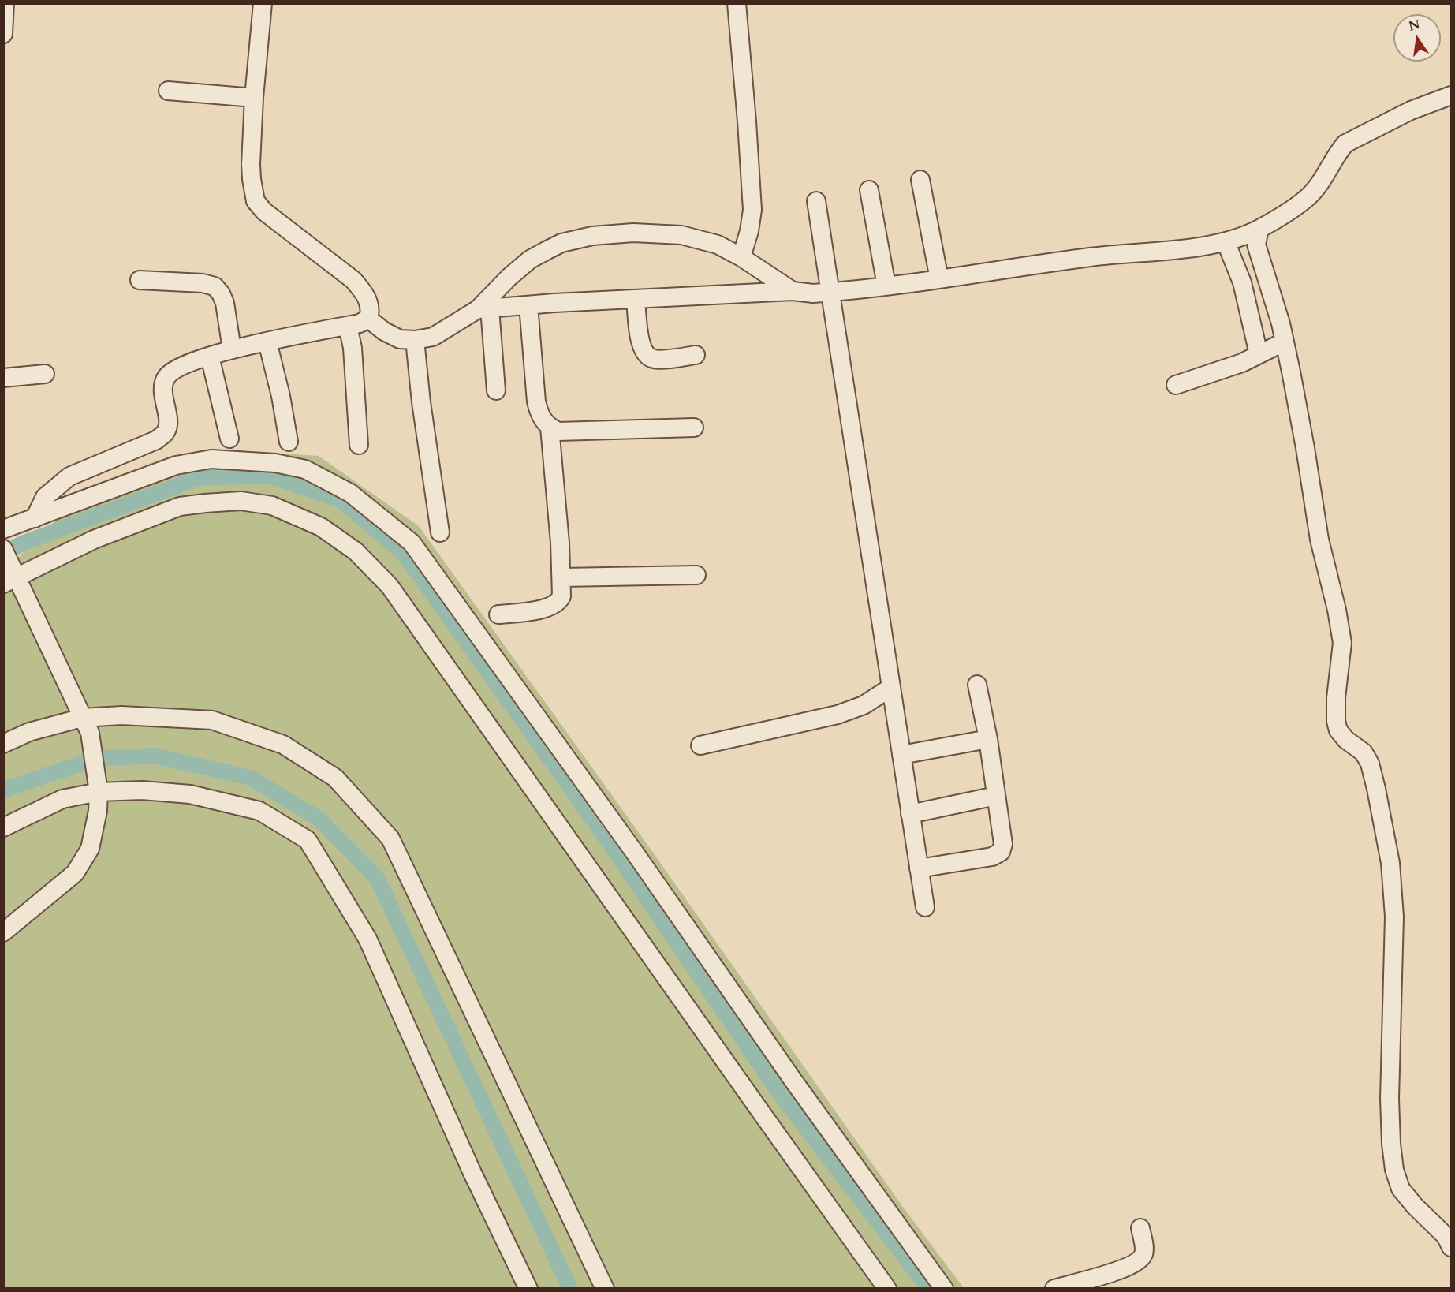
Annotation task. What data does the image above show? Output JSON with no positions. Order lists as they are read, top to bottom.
{
  "north": "top"
}
